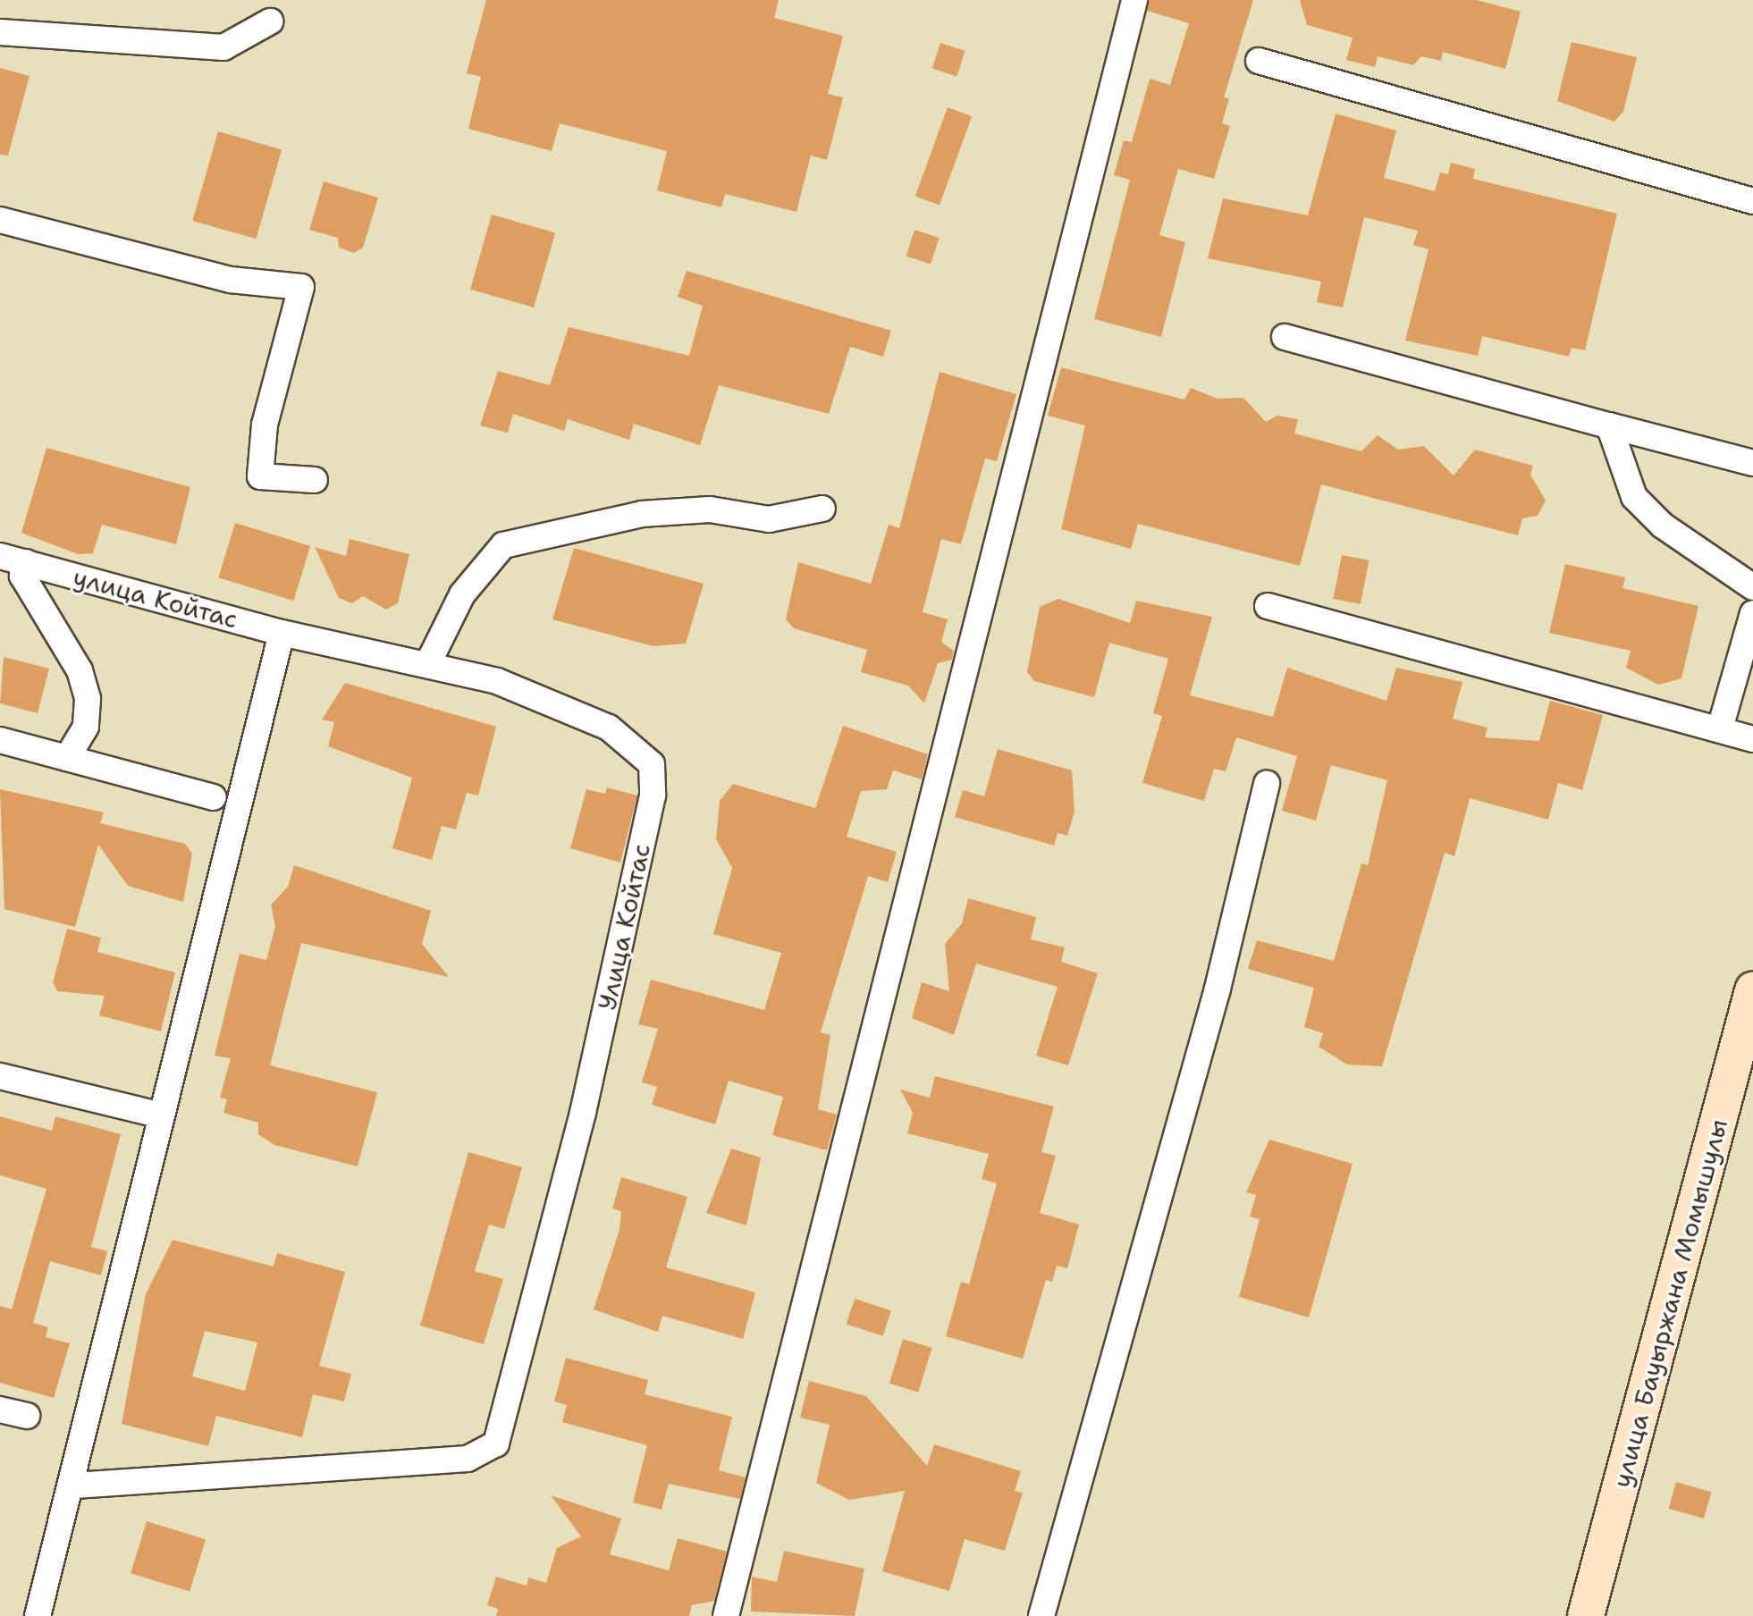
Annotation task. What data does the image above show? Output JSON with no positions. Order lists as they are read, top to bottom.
{
  "streets": {
    "street": ["улица Койтас", "Улица Койтас", "улица Бауыржана Момышулы"]
  },
  "crossings": [
    ["улица Койтас", "Улица Койтас"]
  ]
}
